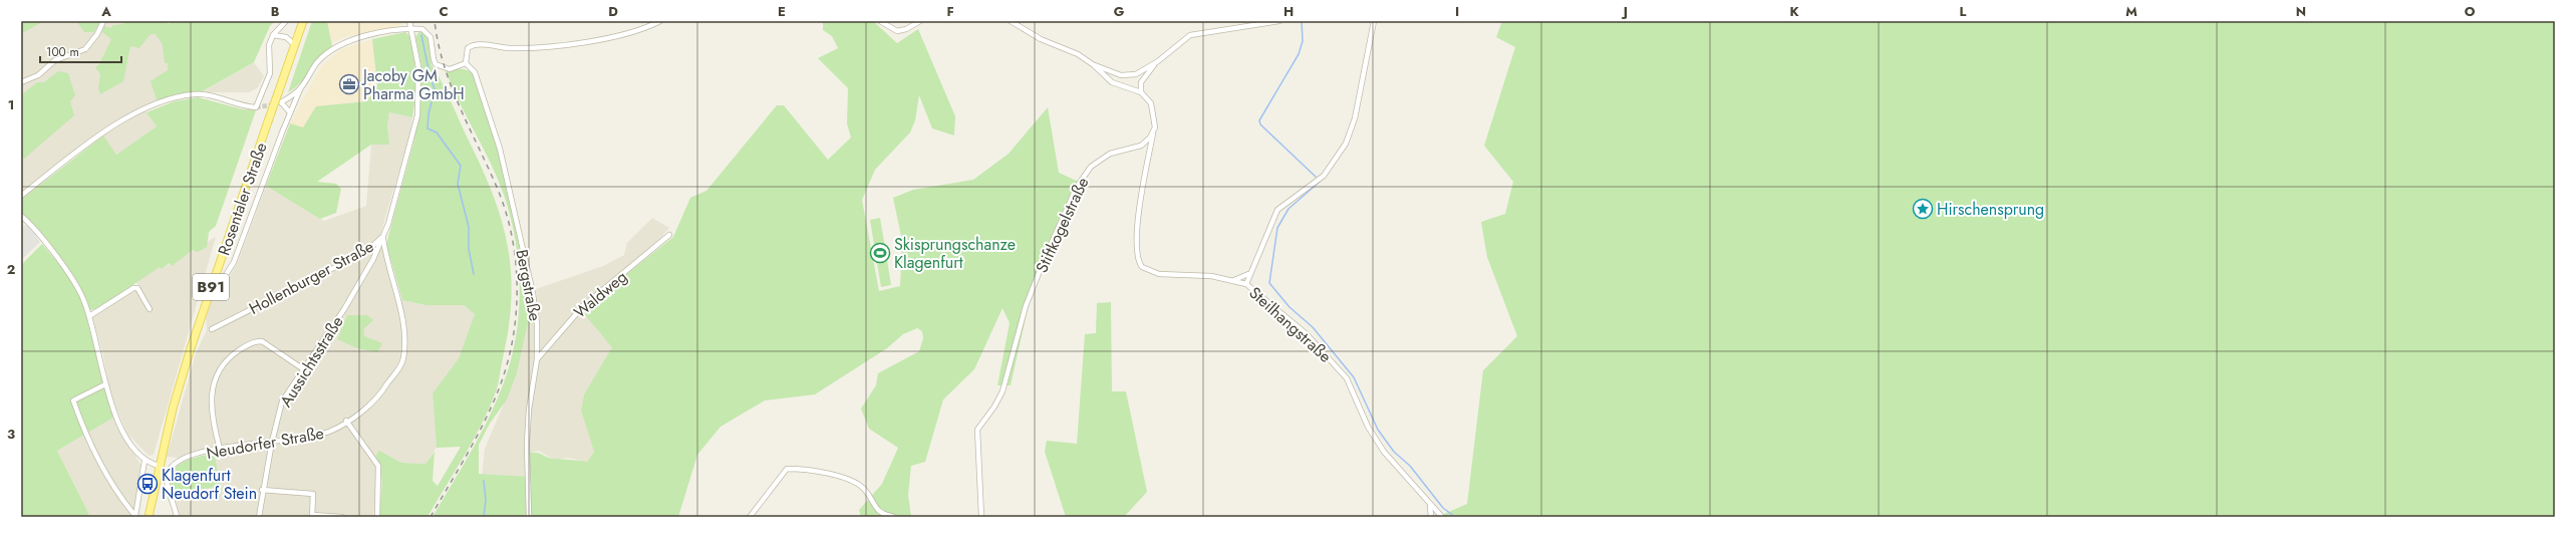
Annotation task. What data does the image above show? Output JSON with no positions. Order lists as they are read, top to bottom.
{
  "streets": {
    "main road": ["Rosentaler Straße", "B91"],
    "street": [
      "Stiftkogelstraße",
      "Hollenburger Straße",
      "Bergstraße",
      "Waldweg",
      "Steilhangstraße",
      "Aussichtsstraße",
      "Neudorfer Straße"
    ]
  },
  "crossings": [
    ["Stiftkogelstraße", "Steilhangstraße"],
    ["Hollenburger Straße", "Aussichtsstraße"],
    ["Hollenburger Straße", "Neudorfer Straße"],
    ["Bergstraße", "Waldweg"],
    ["Aussichtsstraße", "Neudorfer Straße"]
  ],
  "places": {
    "office": ["Jacoby GM Pharma GmbH"],
    "place": ["Hirschensprung"],
    "sports": ["Skisprungschanze Klagenfurt"],
    "bus stop": ["Klagenfurt Neudorf Stein"]
  },
  "scale_bar": "100 m",
  "grid": {
    "columns": [
      "A",
      "B",
      "C",
      "D",
      "E",
      "F",
      "G",
      "H",
      "I",
      "J",
      "K",
      "L",
      "M",
      "N",
      "O"
    ],
    "rows": ["1", "2", "3"]
  }
}
